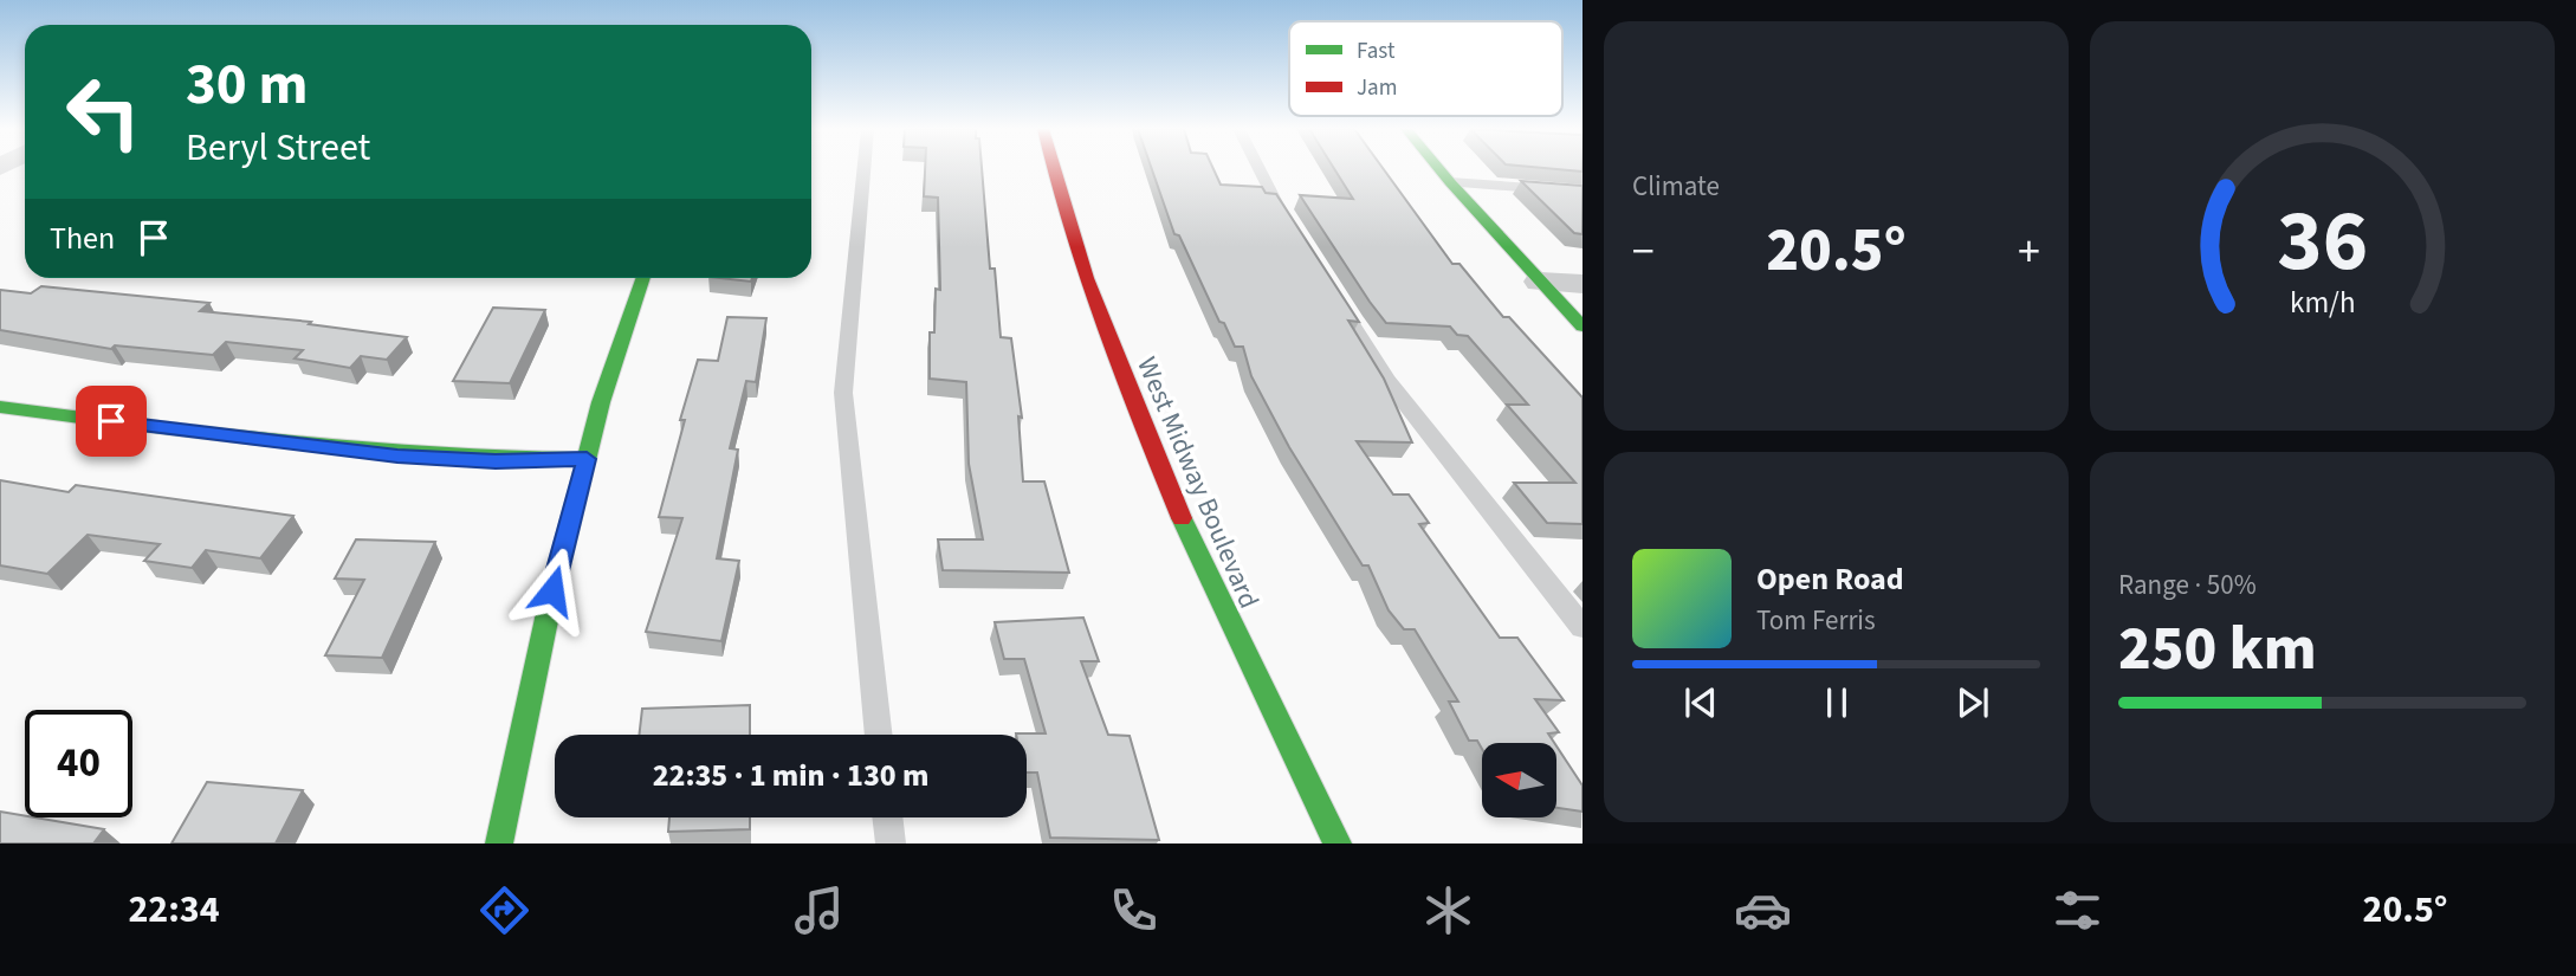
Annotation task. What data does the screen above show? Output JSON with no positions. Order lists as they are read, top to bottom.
{
  "streets": {
    "street": ["West Midway Boulevard"]
  },
  "legend": ["Fast", "Jam"],
  "north": "left",
  "page": {
    "tile": [
      "Climate",
      ["Range · 50%", "250 km"]
    ],
    "turn": ["30 m", "Beryl Street"],
    "then": "Then",
    "heat": ["−", "20.5°", "+"],
    "song": ["Open Road", "Tom Ferris"],
    "limit": "40",
    "trip": "22:35 · 1 min · 130 m",
    "tabs": ["22:34", "20.5°"],
    "gauge": ["36", "km/h"]
  }
}
